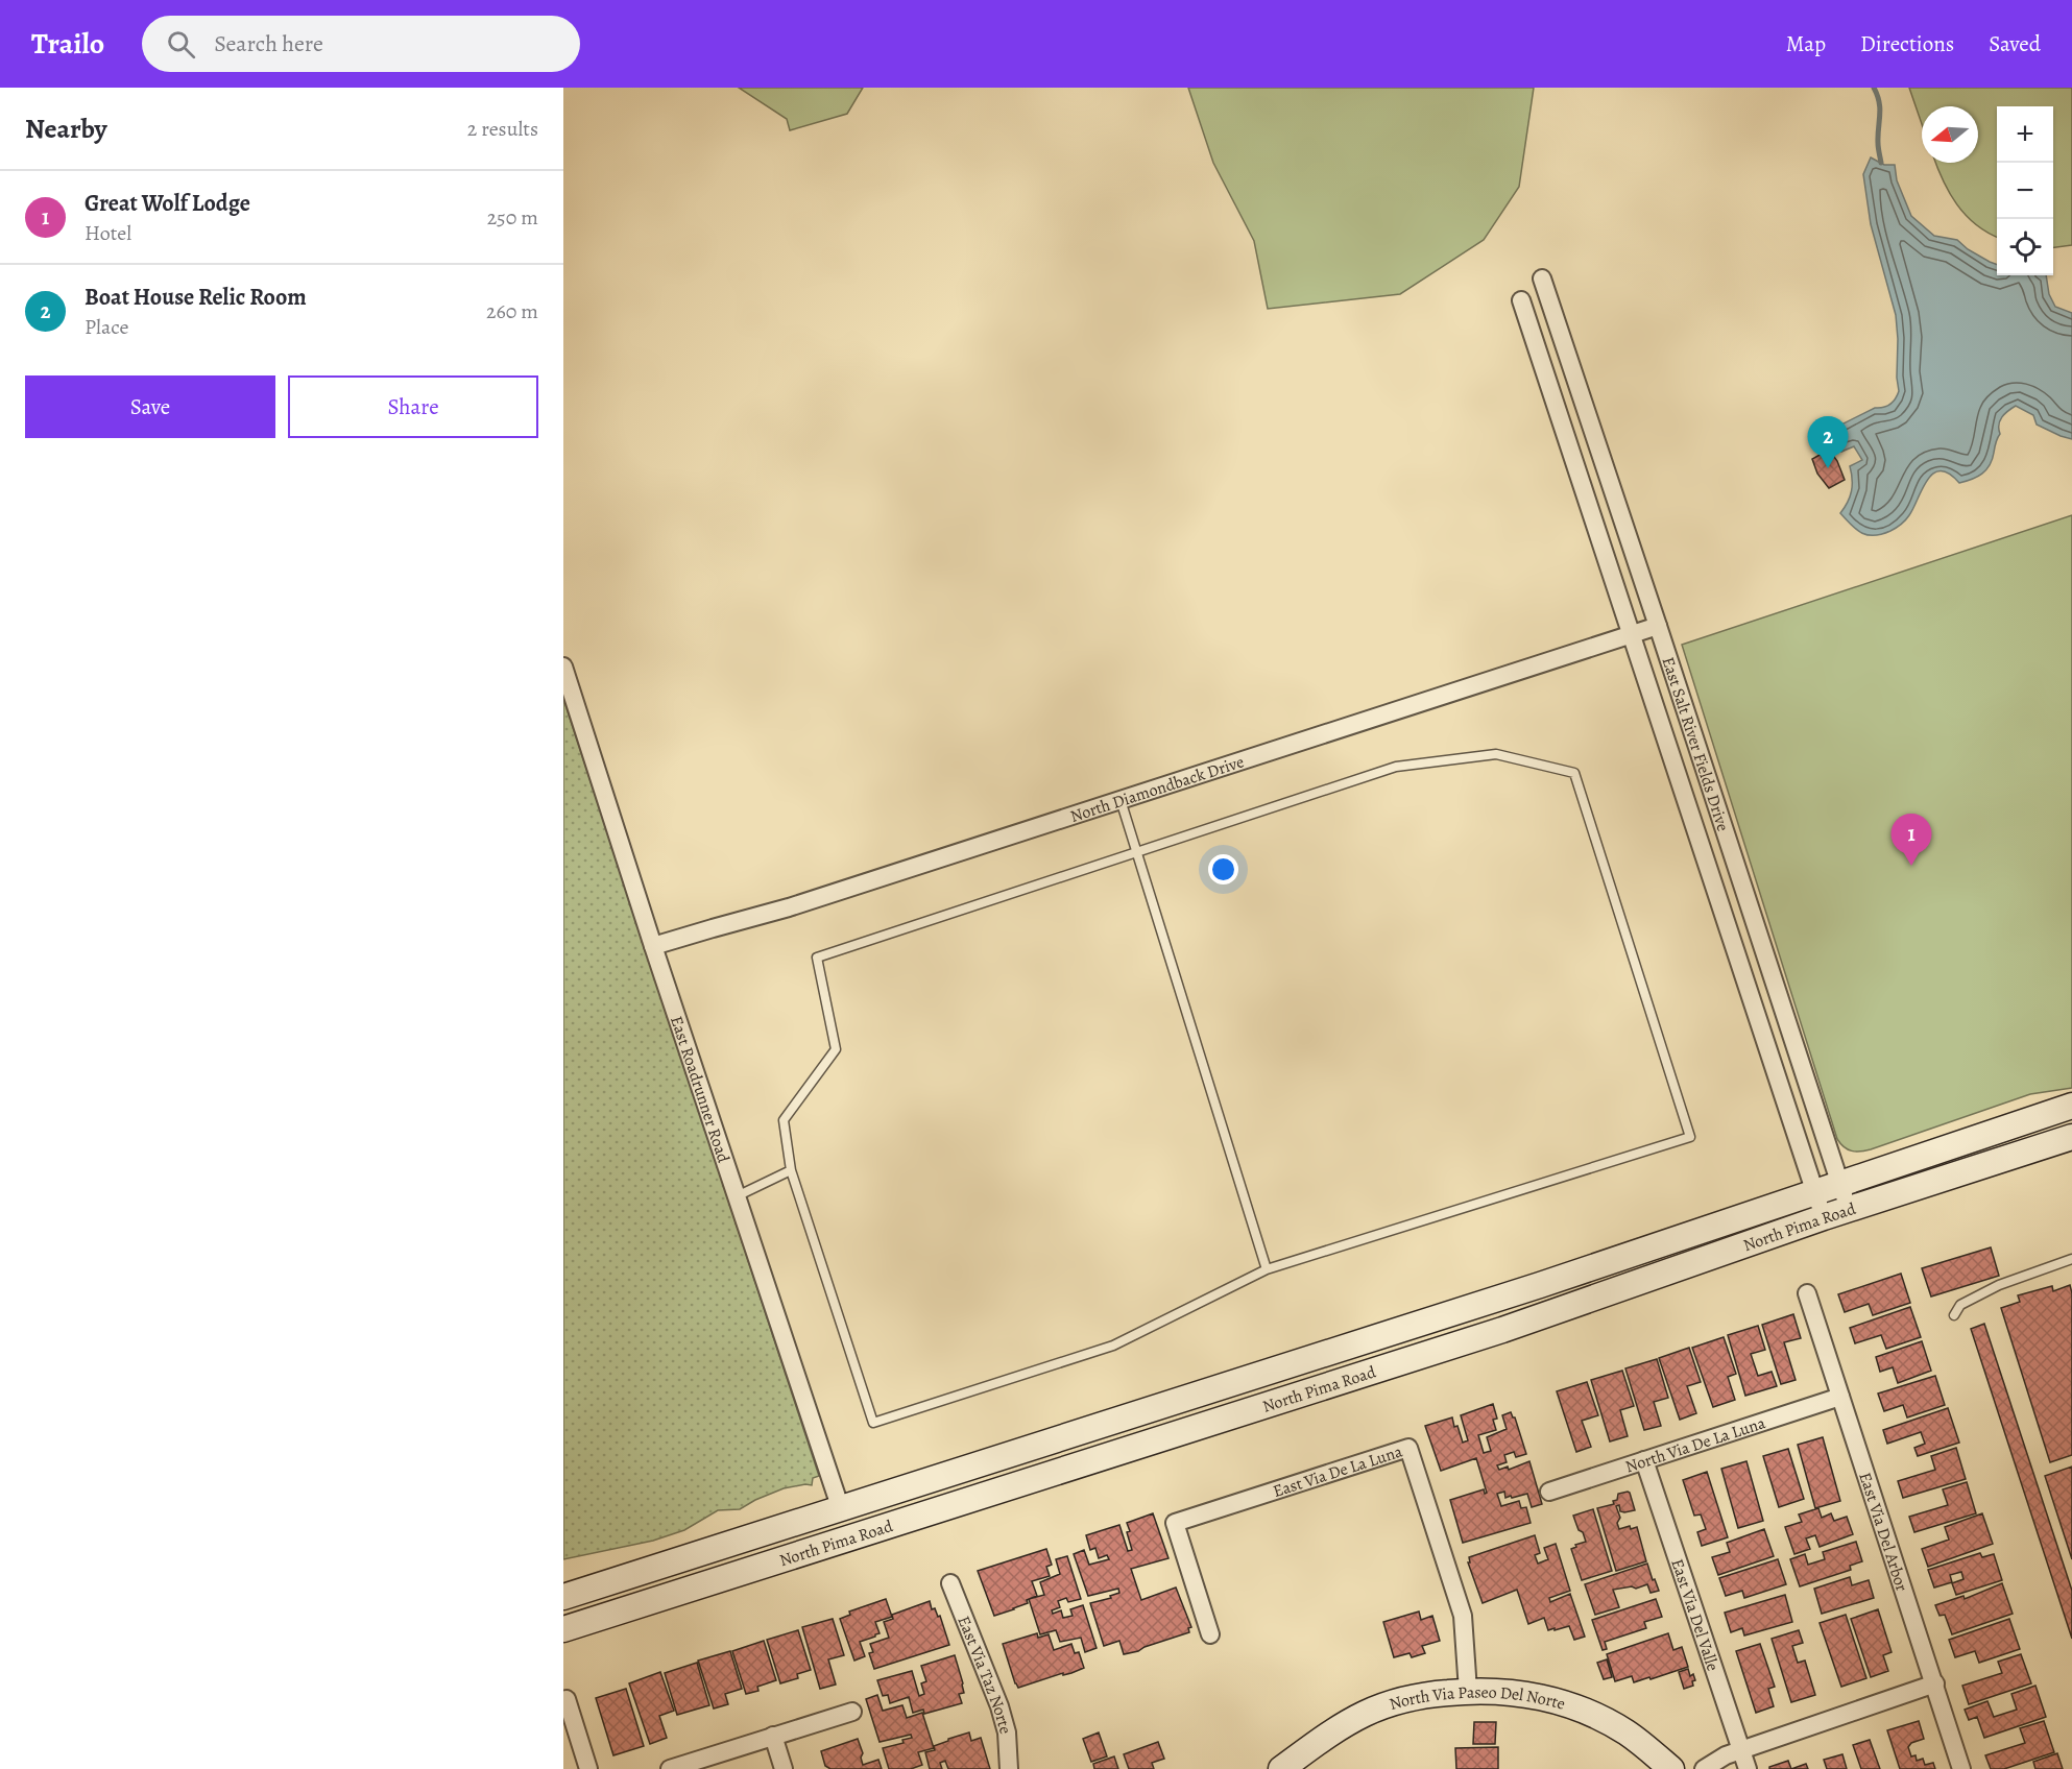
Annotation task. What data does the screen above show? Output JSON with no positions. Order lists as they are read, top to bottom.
{
  "streets": {
    "main road": ["North Pima Road", "North Via Paseo Del Norte"],
    "street": [
      "East Salt River Fields Drive",
      "North Diamondback Drive",
      "East Roadrunner Road",
      "North Via De La Luna",
      "East Via De La Luna",
      "East Via Del Arbor",
      "East Via Del Valle",
      "East Via Taz Norte"
    ]
  },
  "crossings": [
    ["East Salt River Fields Drive", "North Diamondback Drive"],
    ["East Salt River Fields Drive", "North Pima Road"],
    ["North Diamondback Drive", "East Roadrunner Road"],
    ["East Roadrunner Road", "North Pima Road"],
    ["North Via De La Luna", "East Via Del Arbor"],
    ["North Via De La Luna", "East Via Del Valle"],
    ["East Via De La Luna", "North Via Paseo Del Norte"]
  ],
  "north": "left",
  "page": {
    "header": "Trailo",
    "search": "Search here",
    "nav": ["Map", "Directions", "Saved"],
    "heading": ["Nearby", "2 results"],
    "map_buttons": ["+", "−"],
    "list": [
      {
        "mark": "1",
        "name": "Great Wolf Lodge",
        "note": "Hotel",
        "value": "250 m"
      },
      {
        "mark": "2",
        "name": "Boat House Relic Room",
        "note": "Place",
        "value": "260 m"
      }
    ],
    "buttons": ["Save", "Share"],
    "pins": ["2", "1"]
  }
}
